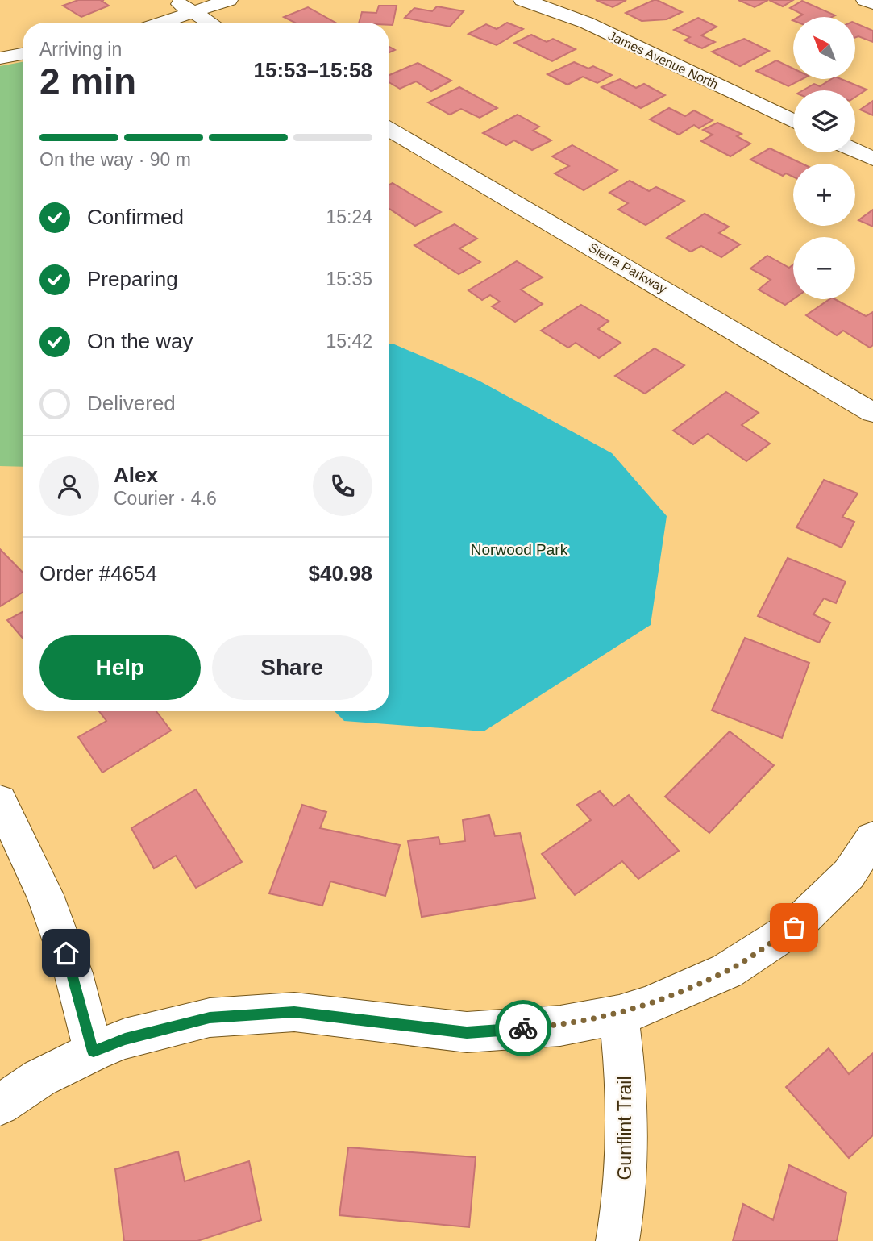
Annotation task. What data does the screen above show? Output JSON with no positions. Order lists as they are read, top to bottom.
{
  "streets": {
    "street": ["James Avenue North", "Sierra Parkway", "Gunflint Trail"]
  },
  "parks": ["Norwood Park"],
  "north": "top left",
  "page": {
    "map_buttons": ["+", "−"],
    "heading": ["2 min", "Arriving in", "15:53–15:58"],
    "panel": [
      "Alex",
      "Courier · 4.6",
      "Order #4654",
      "$40.98"
    ],
    "bar": "On the way · 90 m",
    "list": [
      ["Confirmed", "15:24"],
      ["Preparing", "15:35"],
      ["On the way", "15:42"],
      "Delivered"
    ],
    "buttons": ["Help", "Share"]
  }
}
